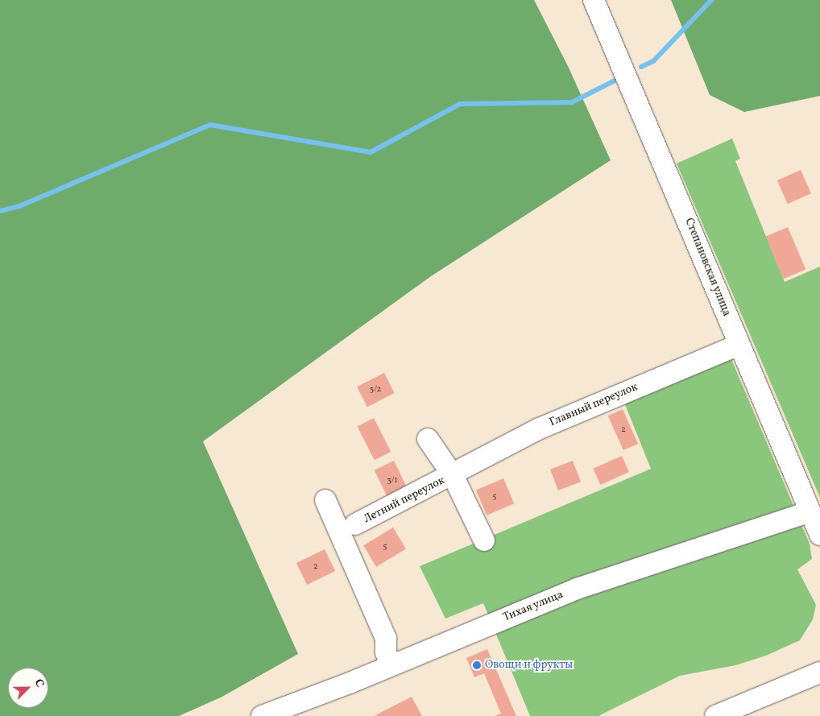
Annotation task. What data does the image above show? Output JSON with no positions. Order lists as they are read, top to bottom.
{
  "streets": {
    "street": [
      "Степановская улица",
      "Главный переулок",
      "Летний переулок",
      "Тихая улица"
    ]
  },
  "crossings": [
    ["Степановская улица", "Главный переулок"],
    ["Степановская улица", "Тихая улица"],
    ["Главный переулок", "Летний переулок"]
  ],
  "places": ["Овощи и фрукты"],
  "house_numbers": [
    "3/2",
    "2",
    "3/1",
    "5",
    "5",
    "2"
  ],
  "north": "top right"
}
